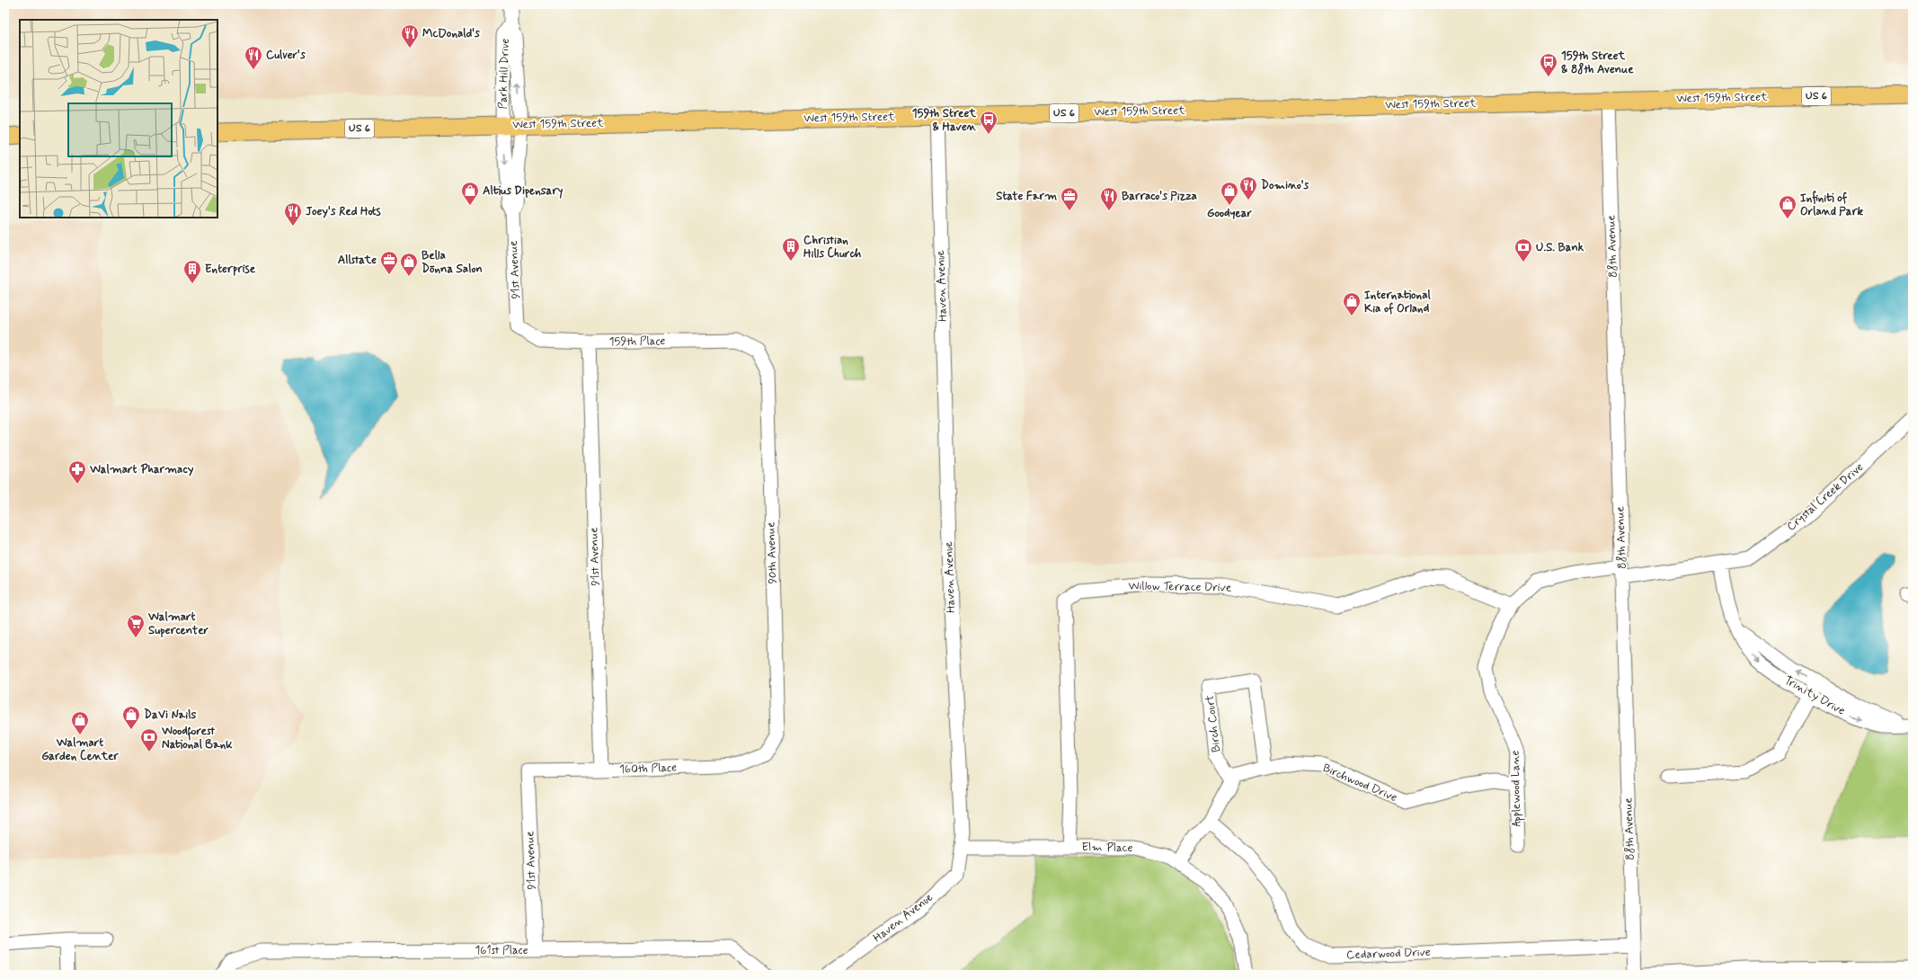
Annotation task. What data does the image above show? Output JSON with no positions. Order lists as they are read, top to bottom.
{
  "streets": {
    "main road": ["US 6", "West 159th Street"],
    "street": [
      "Park Hill Drive",
      "88th Avenue",
      "91st Avenue",
      "Haven Avenue",
      "159th Place",
      "Crystal Creek Drive",
      "90th Avenue",
      "Willow Terrace Drive",
      "Trinity Drive",
      "Birch Court",
      "160th Place",
      "Birchwood Drive",
      "Applewood Lane",
      "Elm Place",
      "161st Place",
      "Cedarwood Drive"
    ]
  },
  "crossings": [
    ["Park Hill Drive", "West 159th Street"],
    ["Park Hill Drive", "91st Avenue"],
    ["West 159th Street", "88th Avenue"],
    ["West 159th Street", "91st Avenue"],
    ["West 159th Street", "Haven Avenue"],
    ["88th Avenue", "Crystal Creek Drive"],
    ["88th Avenue", "Applewood Lane"],
    ["88th Avenue", "Cedarwood Drive"],
    ["91st Avenue", "159th Place"],
    ["91st Avenue", "160th Place"],
    ["91st Avenue", "161st Place"],
    ["Haven Avenue", "Elm Place"],
    ["159th Place", "90th Avenue"],
    ["Crystal Creek Drive", "Trinity Drive"],
    ["Crystal Creek Drive", "Applewood Lane"],
    ["90th Avenue", "160th Place"],
    ["Willow Terrace Drive", "Applewood Lane"],
    ["Willow Terrace Drive", "Elm Place"],
    ["Birch Court", "Birchwood Drive"],
    ["Birchwood Drive", "Applewood Lane"],
    ["Birchwood Drive", "Elm Place"],
    ["Birchwood Drive", "Cedarwood Drive"]
  ],
  "places": {
    "restaurant": [
      "McDonald's",
      "Culver's",
      "Domino's",
      "Barraco's Pizza",
      "Joey's Red Hots"
    ],
    "bus stop": ["159th Street & 88th Avenue", "159th Street & Haven"],
    "shop": [
      "Altius Dipensary",
      "Goodyear",
      "Infiniti of Orland Park",
      "Bella Dōnna Salon",
      "International Kia of Orland",
      "DaVi Nails",
      "Walmart Garden Center"
    ],
    "office": ["State Farm", "Allstate"],
    "building": ["Christian Hills Church", "Enterprise"],
    "bank": ["U.S. Bank", "Woodforest National Bank"],
    "pharmacy": ["Walmart Pharmacy"],
    "supermarket": ["Walmart Supercenter"]
  }
}
